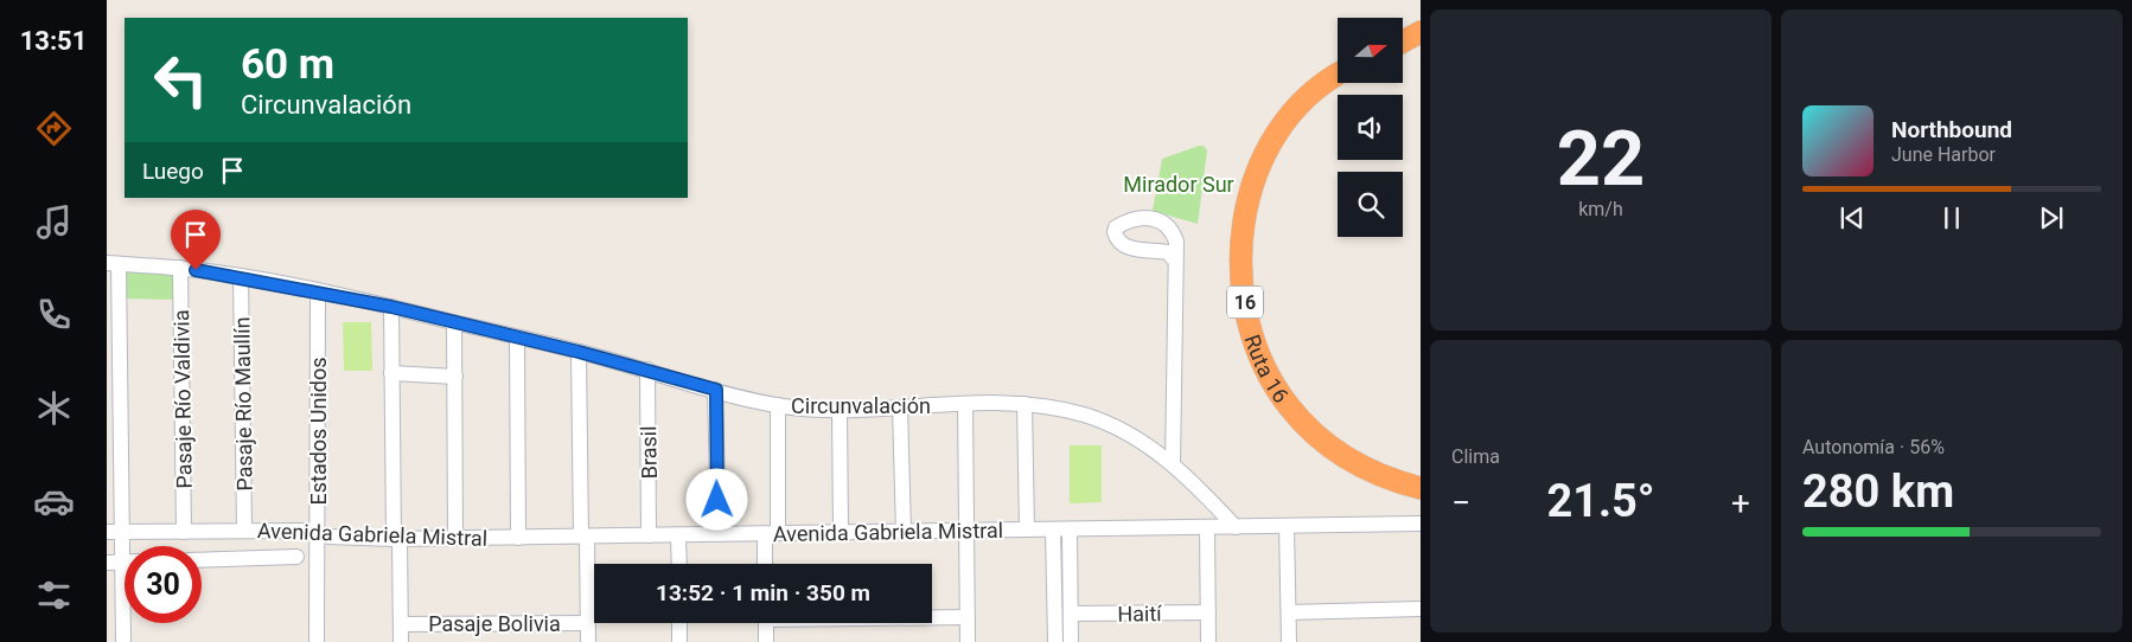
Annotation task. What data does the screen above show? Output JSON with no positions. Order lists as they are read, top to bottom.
{
  "streets": {
    "highway": ["16", "Ruta 16"],
    "street": [
      "Pasaje Río Valdivia",
      "Pasaje Río Maullín",
      "Circunvalación",
      "Estados Unidos",
      "Brasil",
      "Avenida Gabriela Mistral",
      "Haití",
      "Pasaje Bolivia"
    ]
  },
  "crossings": [
    ["Pasaje Río Valdivia", "Circunvalación"],
    ["Pasaje Río Valdivia", "Avenida Gabriela Mistral"],
    ["Pasaje Río Maullín", "Circunvalación"],
    ["Pasaje Río Maullín", "Avenida Gabriela Mistral"],
    ["Circunvalación", "Estados Unidos"],
    ["Circunvalación", "Brasil"],
    ["Circunvalación", "Avenida Gabriela Mistral"],
    ["Estados Unidos", "Avenida Gabriela Mistral"],
    ["Brasil", "Avenida Gabriela Mistral"]
  ],
  "parks": ["Mirador Sur"],
  "north": "right",
  "page": {
    "tabs": "13:51",
    "tile": [
      ["22", "km/h"],
      "Clima",
      ["Autonomía · 56%", "280 km"]
    ],
    "turn": ["60 m", "Circunvalación"],
    "song": ["Northbound", "June Harbor"],
    "then": "Luego",
    "heat": ["−", "21.5°", "+"],
    "limit": "30",
    "trip": "13:52 · 1 min · 350 m"
  }
}
